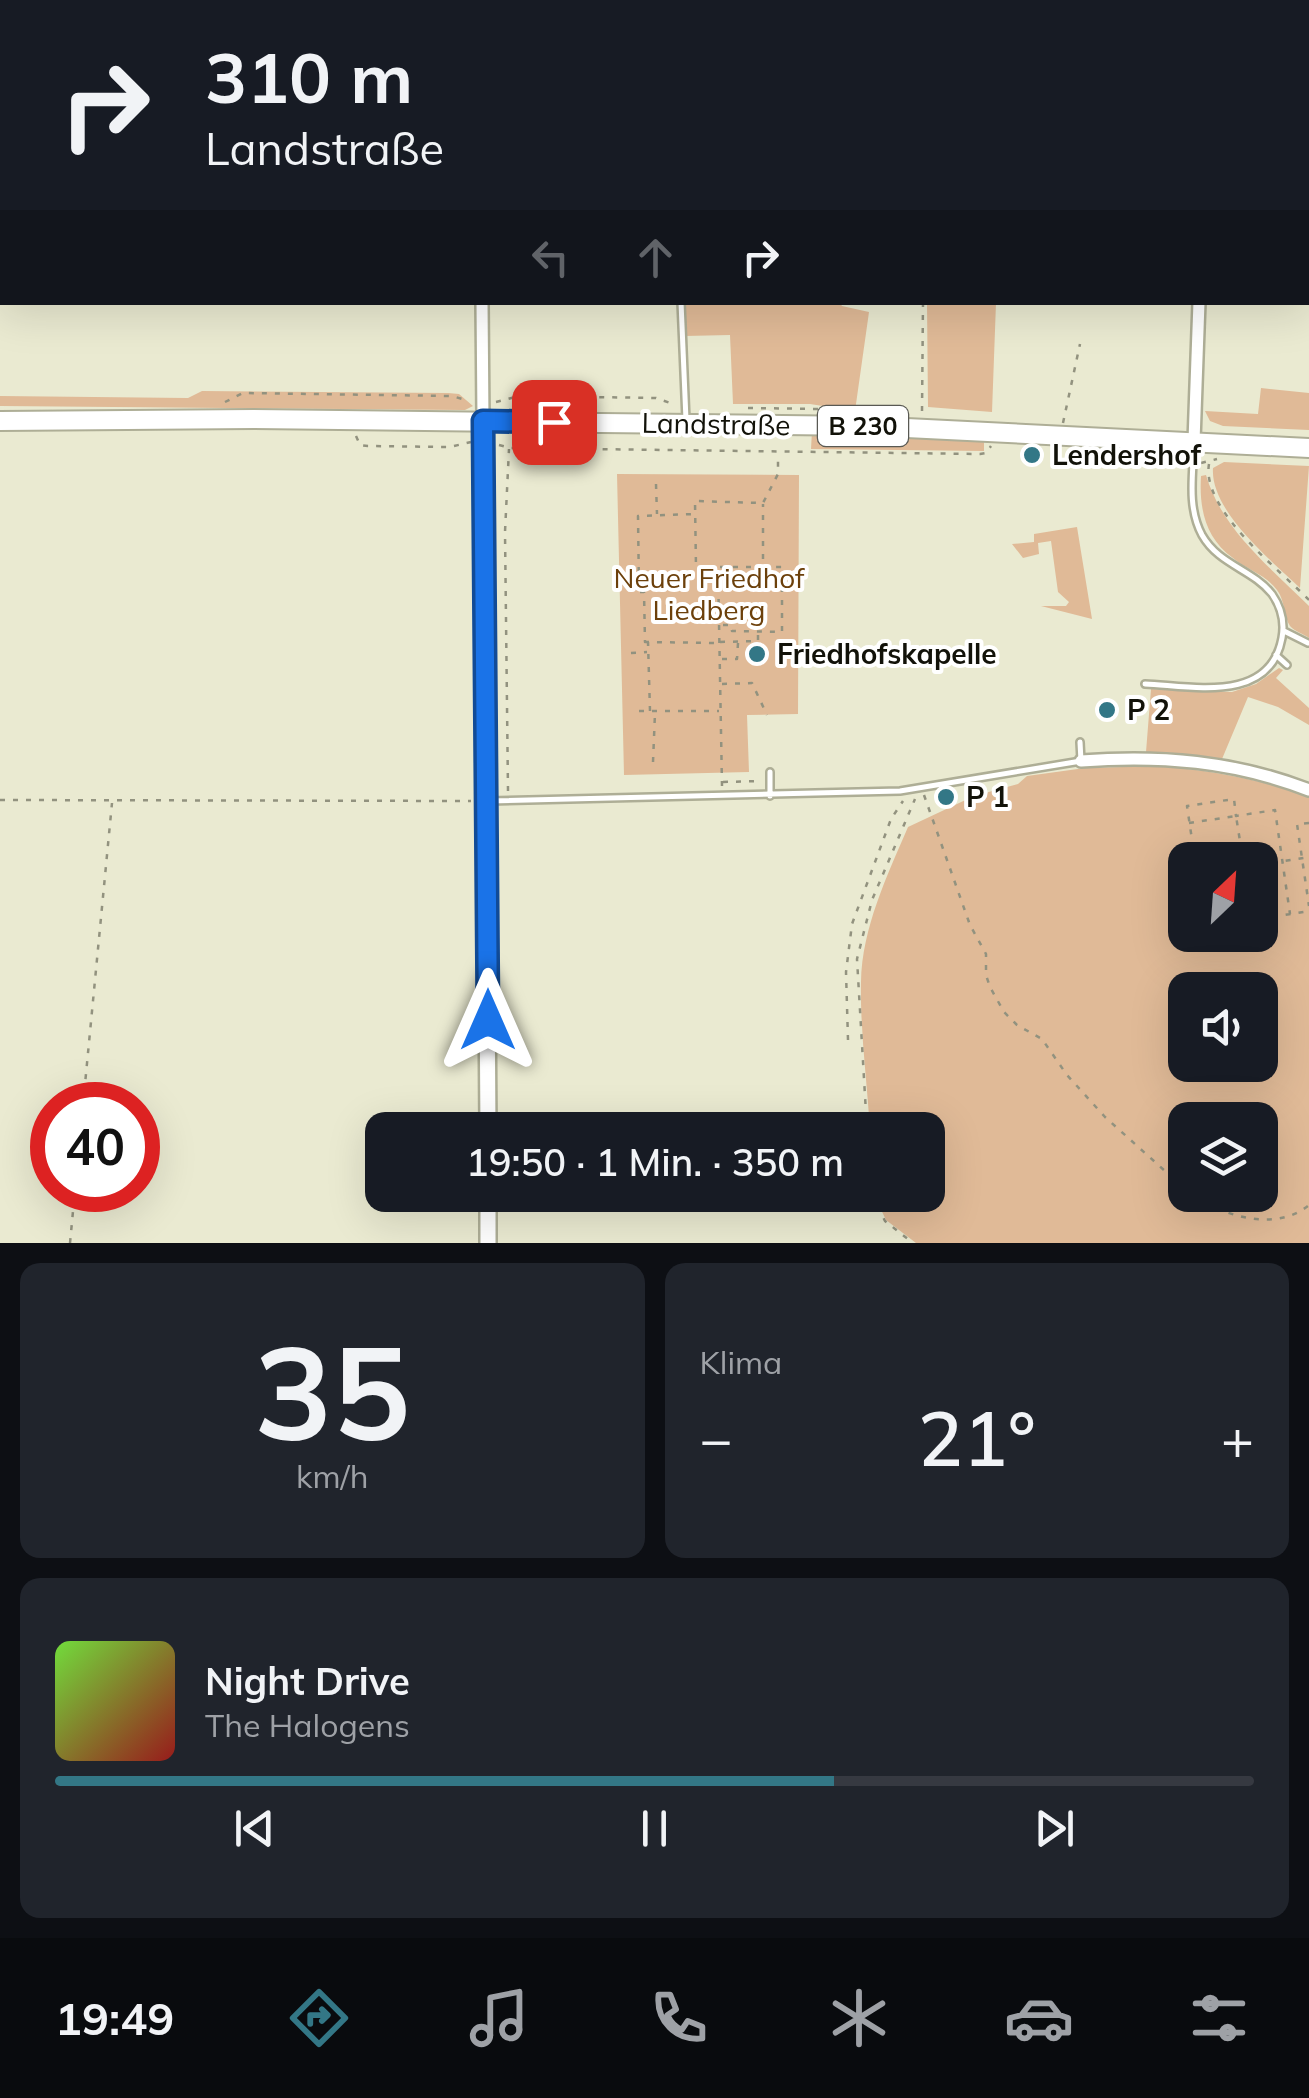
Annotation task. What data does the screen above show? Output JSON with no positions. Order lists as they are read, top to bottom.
{
  "streets": {
    "main road": ["Landstraße", "B 230"]
  },
  "crossings": [
    ["Landstraße", "B 230"]
  ],
  "parks": ["Neuer Friedhof Liedberg"],
  "places": [
    "Lendershof",
    "Friedhofskapelle",
    "P 2",
    "P 1"
  ],
  "north": "top right",
  "page": {
    "turn": ["310 m", "Landstraße"],
    "limit": "40",
    "trip": "19:50 · 1 Min. · 350 m",
    "tile": [
      ["35", "km/h"],
      "Klima"
    ],
    "heat": ["−", "21°", "+"],
    "song": ["Night Drive", "The Halogens"],
    "tabs": "19:49"
  }
}
